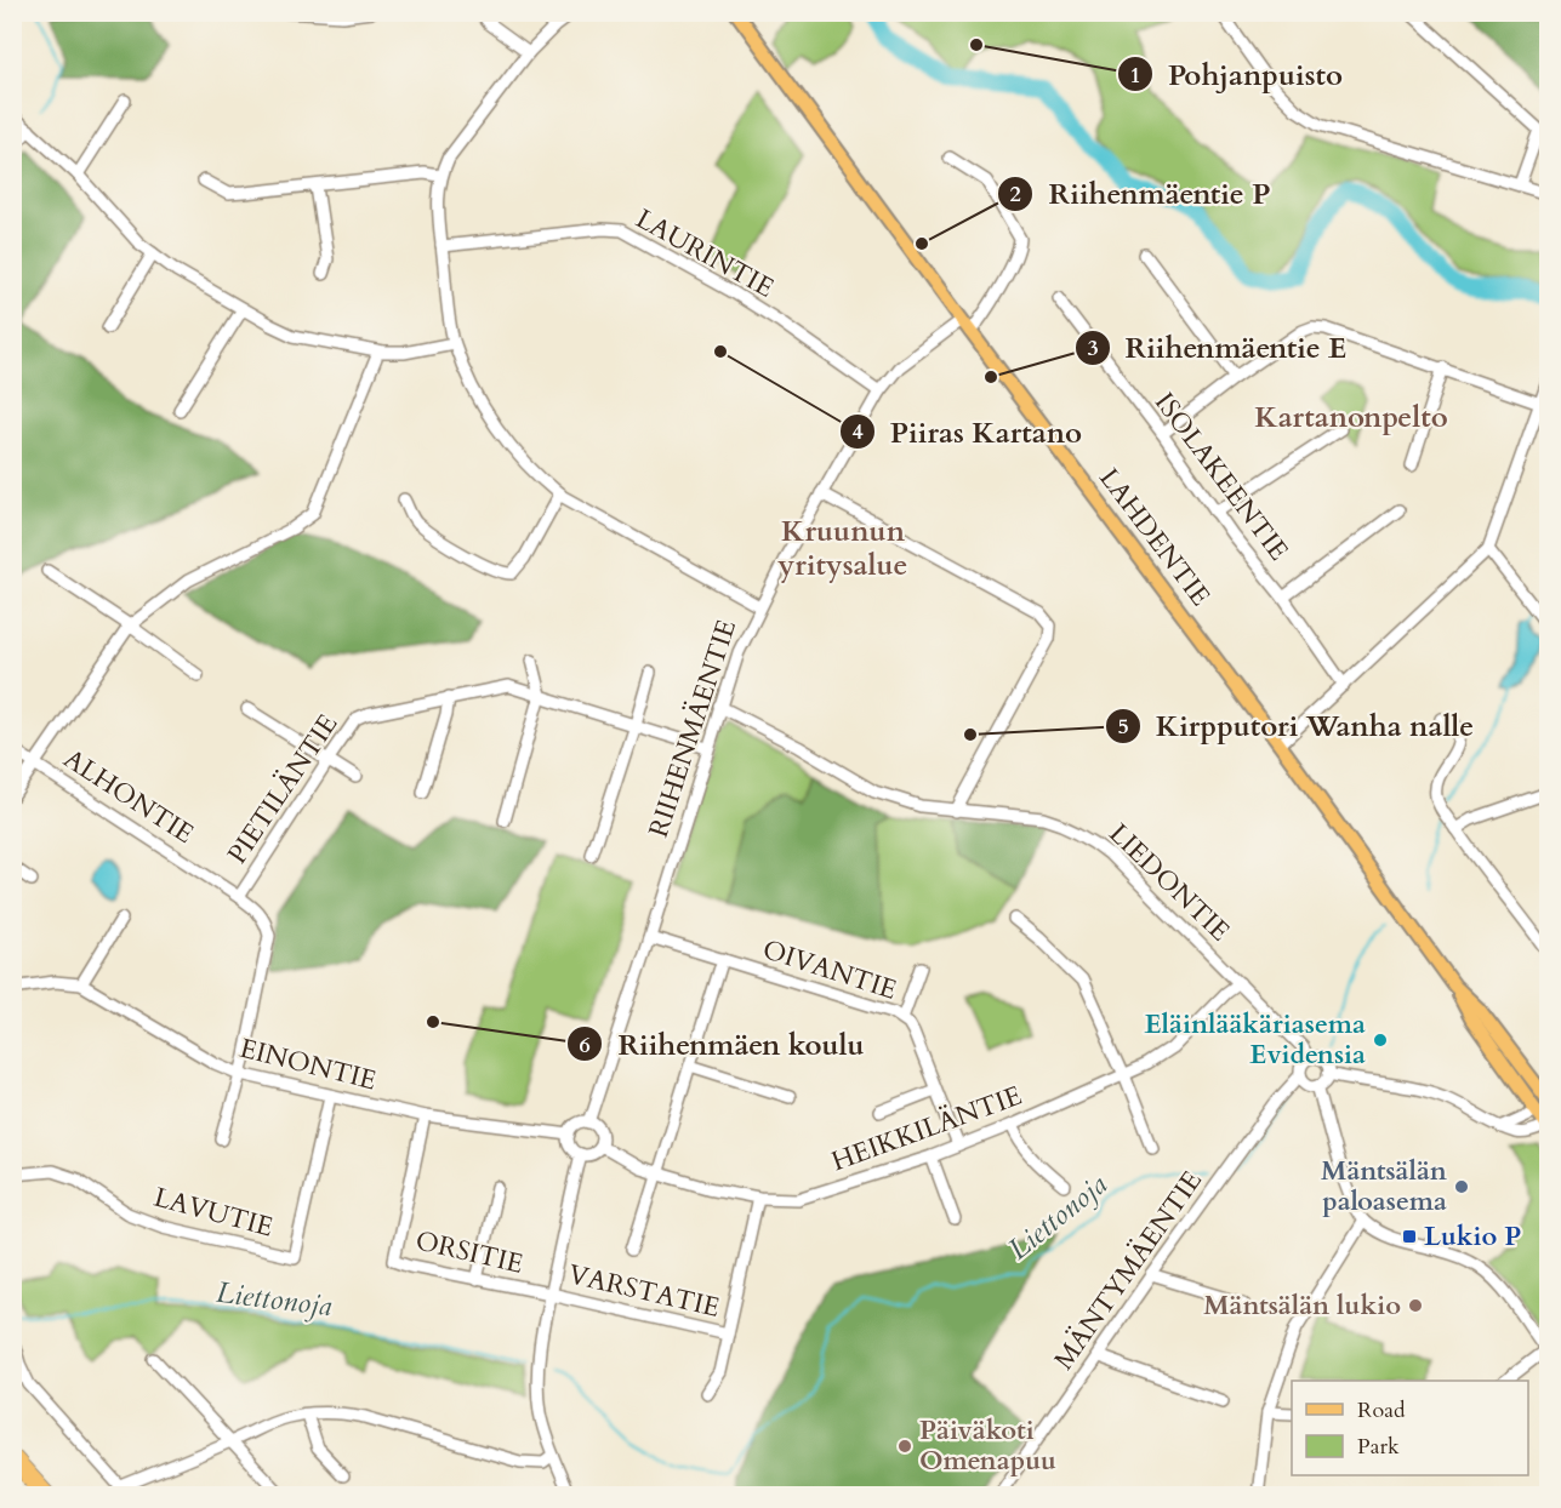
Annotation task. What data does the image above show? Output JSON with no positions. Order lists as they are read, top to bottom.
{
  "streets": {
    "main road": ["LAHDENTIE"],
    "street": [
      "LAURINTIE",
      "ISOLAKEENTIE",
      "RIIHENMÄENTIE",
      "PIETILÄNTIE",
      "ALHONTIE",
      "LIEDONTIE",
      "OIVANTIE",
      "EINONTIE",
      "HEIKKILÄNTIE",
      "LAVUTIE",
      "ORSITIE",
      "MÄNTYMÄENTIE",
      "VARSTATIE"
    ]
  },
  "crossings": [
    ["LAURINTIE", "RIIHENMÄENTIE"],
    ["LAHDENTIE", "RIIHENMÄENTIE"],
    ["RIIHENMÄENTIE", "PIETILÄNTIE"],
    ["RIIHENMÄENTIE", "LIEDONTIE"],
    ["RIIHENMÄENTIE", "OIVANTIE"],
    ["RIIHENMÄENTIE", "EINONTIE"],
    ["RIIHENMÄENTIE", "HEIKKILÄNTIE"],
    ["PIETILÄNTIE", "ALHONTIE"],
    ["ALHONTIE", "EINONTIE"],
    ["LIEDONTIE", "HEIKKILÄNTIE"],
    ["LIEDONTIE", "MÄNTYMÄENTIE"],
    ["OIVANTIE", "HEIKKILÄNTIE"],
    ["EINONTIE", "HEIKKILÄNTIE"],
    ["EINONTIE", "LAVUTIE"],
    ["EINONTIE", "ORSITIE"],
    ["HEIKKILÄNTIE", "VARSTATIE"],
    ["ORSITIE", "VARSTATIE"]
  ],
  "districts": ["Kartanonpelto", "Kruunun yritysalue"],
  "water": ["Liettonoja"],
  "places": {
    "other": [
      "Pohjanpuisto",
      "Riihenmäentie P",
      "Piiras Kartano",
      "Riihenmäentie E",
      "Kirpputori Wanha nalle",
      "Riihenmäen koulu",
      "Eläinlääkäriasema Evidensia",
      "Mäntsälän paloasema",
      "Mäntsälän lukio",
      "Päiväkoti Omenapuu"
    ],
    "transit": ["Lukio P"]
  },
  "legend": ["Road", "Park"]
}
